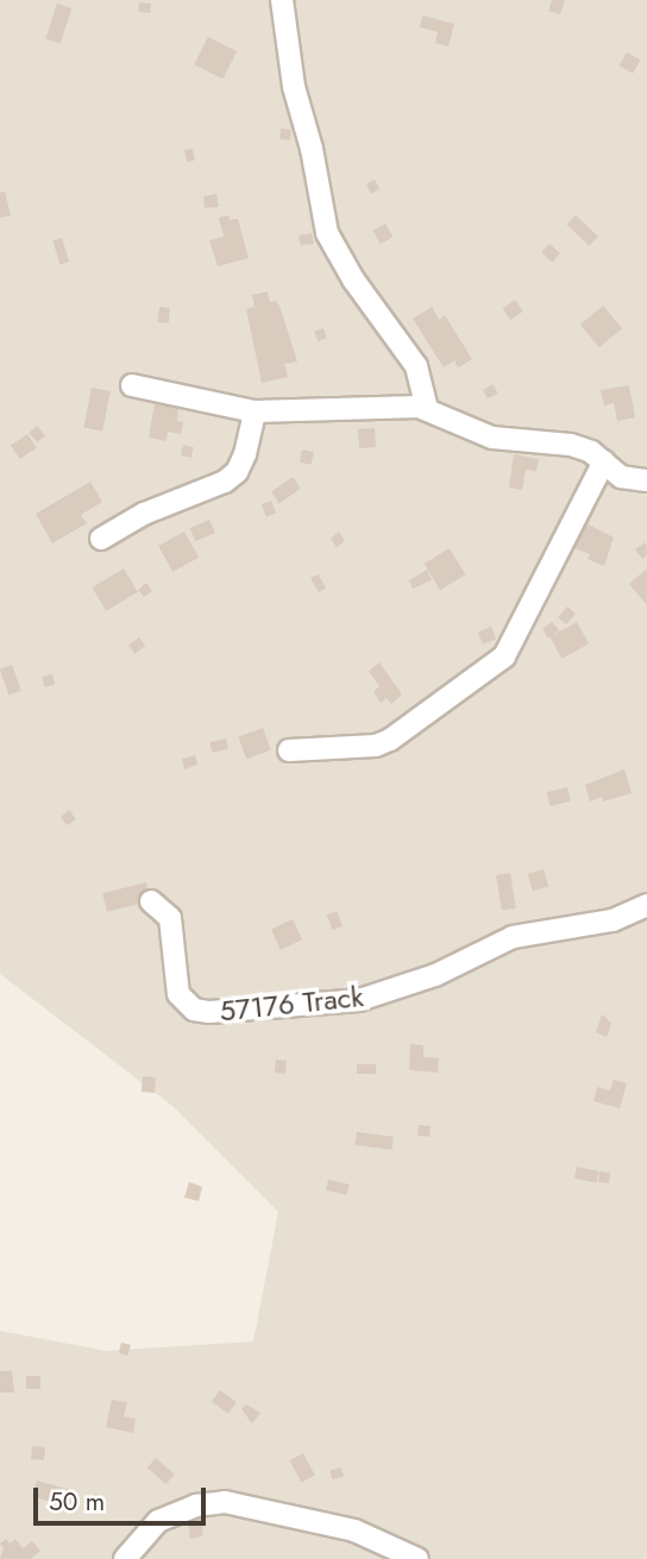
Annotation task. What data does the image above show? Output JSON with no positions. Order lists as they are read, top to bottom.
{
  "streets": {
    "street": ["57176 Track"]
  },
  "scale_bar": "50 m"
}
